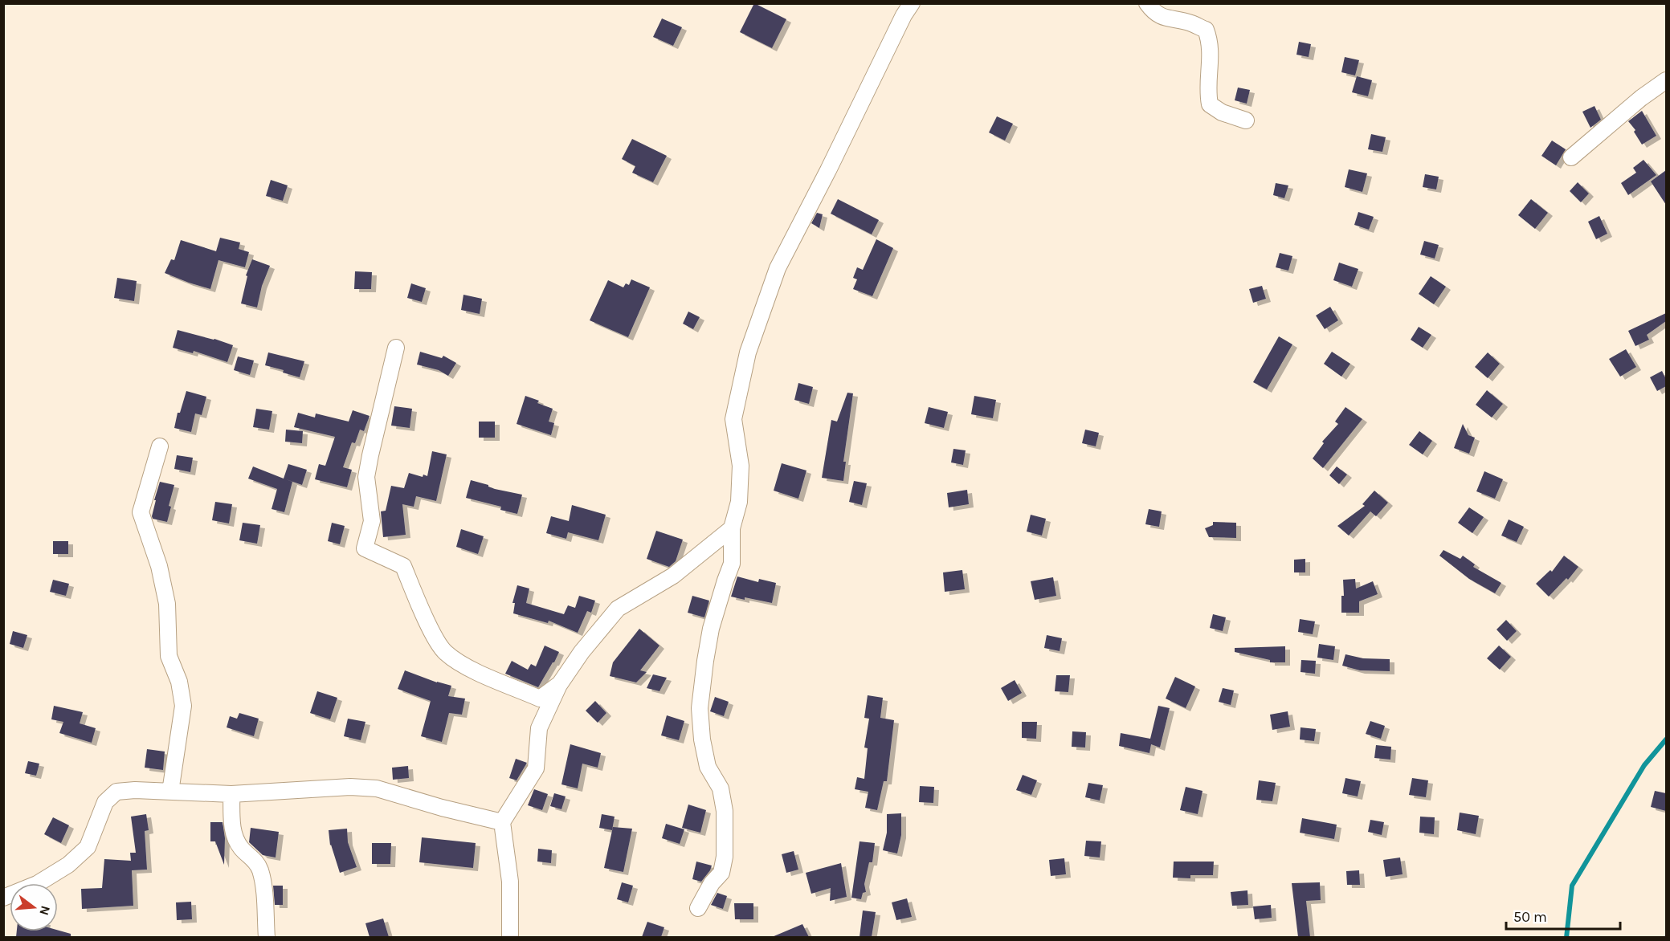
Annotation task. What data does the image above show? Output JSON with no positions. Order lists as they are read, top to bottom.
{
  "scale_bar": "50 m",
  "north": "right"
}
